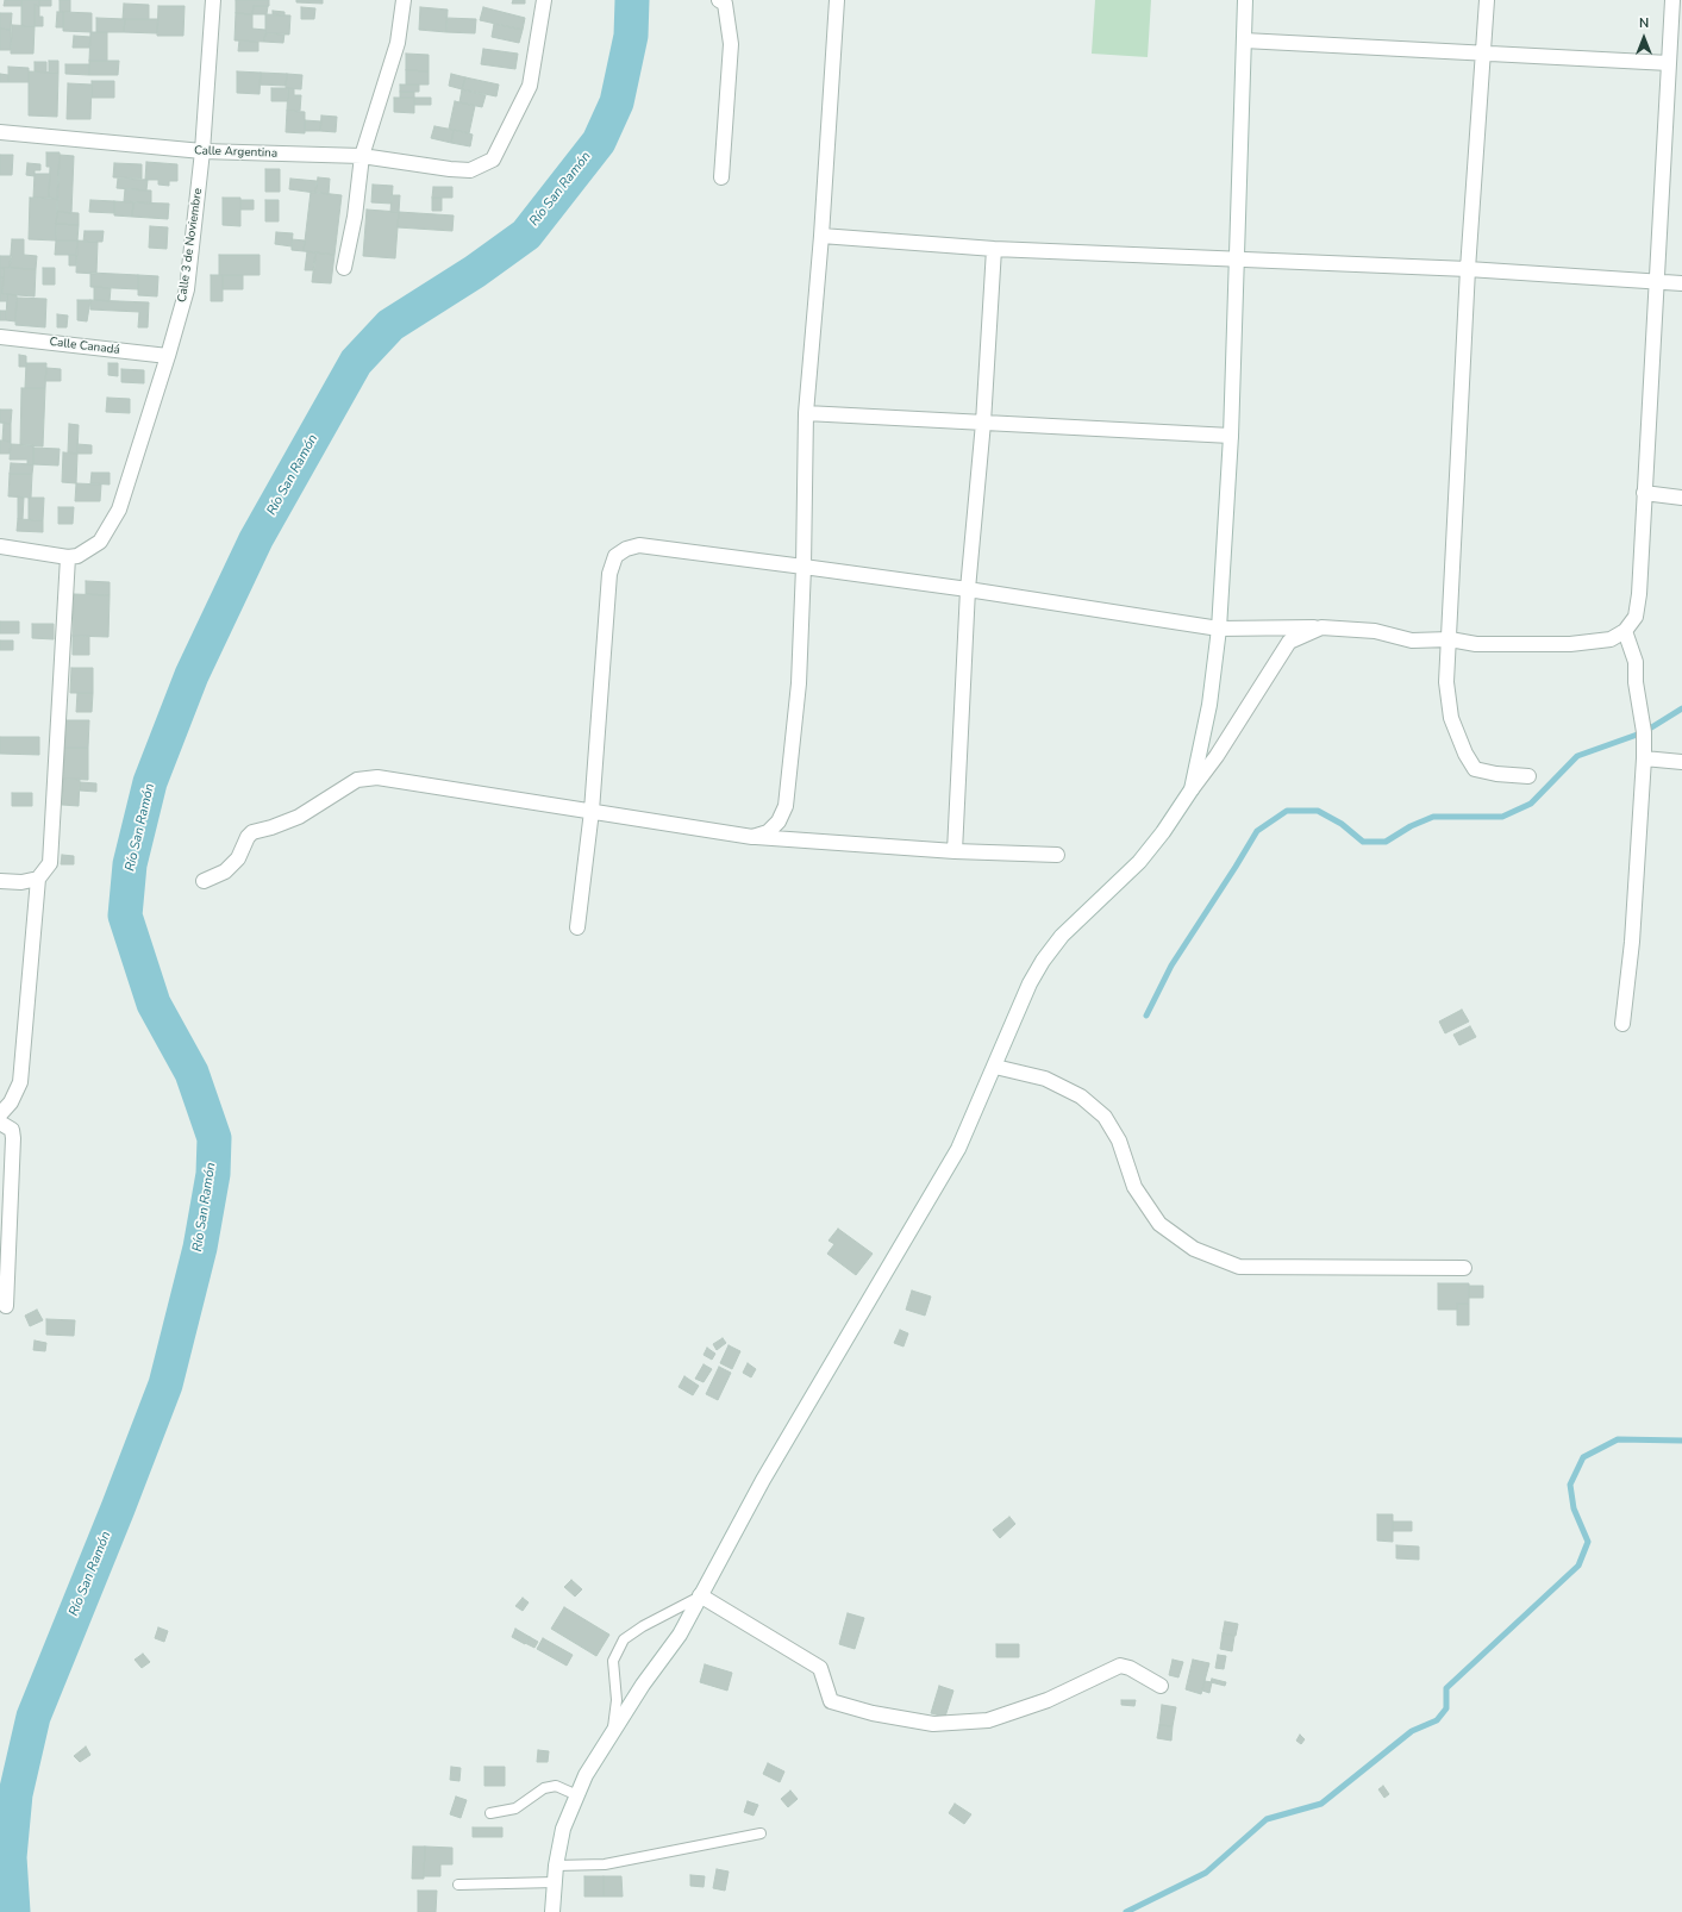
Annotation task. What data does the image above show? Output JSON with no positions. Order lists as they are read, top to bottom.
{
  "streets": {
    "street": ["Calle Argentina", "Calle 3 de Noviembre", "Calle Canadá"]
  },
  "crossings": [
    ["Calle Argentina", "Calle 3 de Noviembre"],
    ["Calle 3 de Noviembre", "Calle Canadá"]
  ],
  "water": ["Río San Ramón"],
  "north": "top"
}
